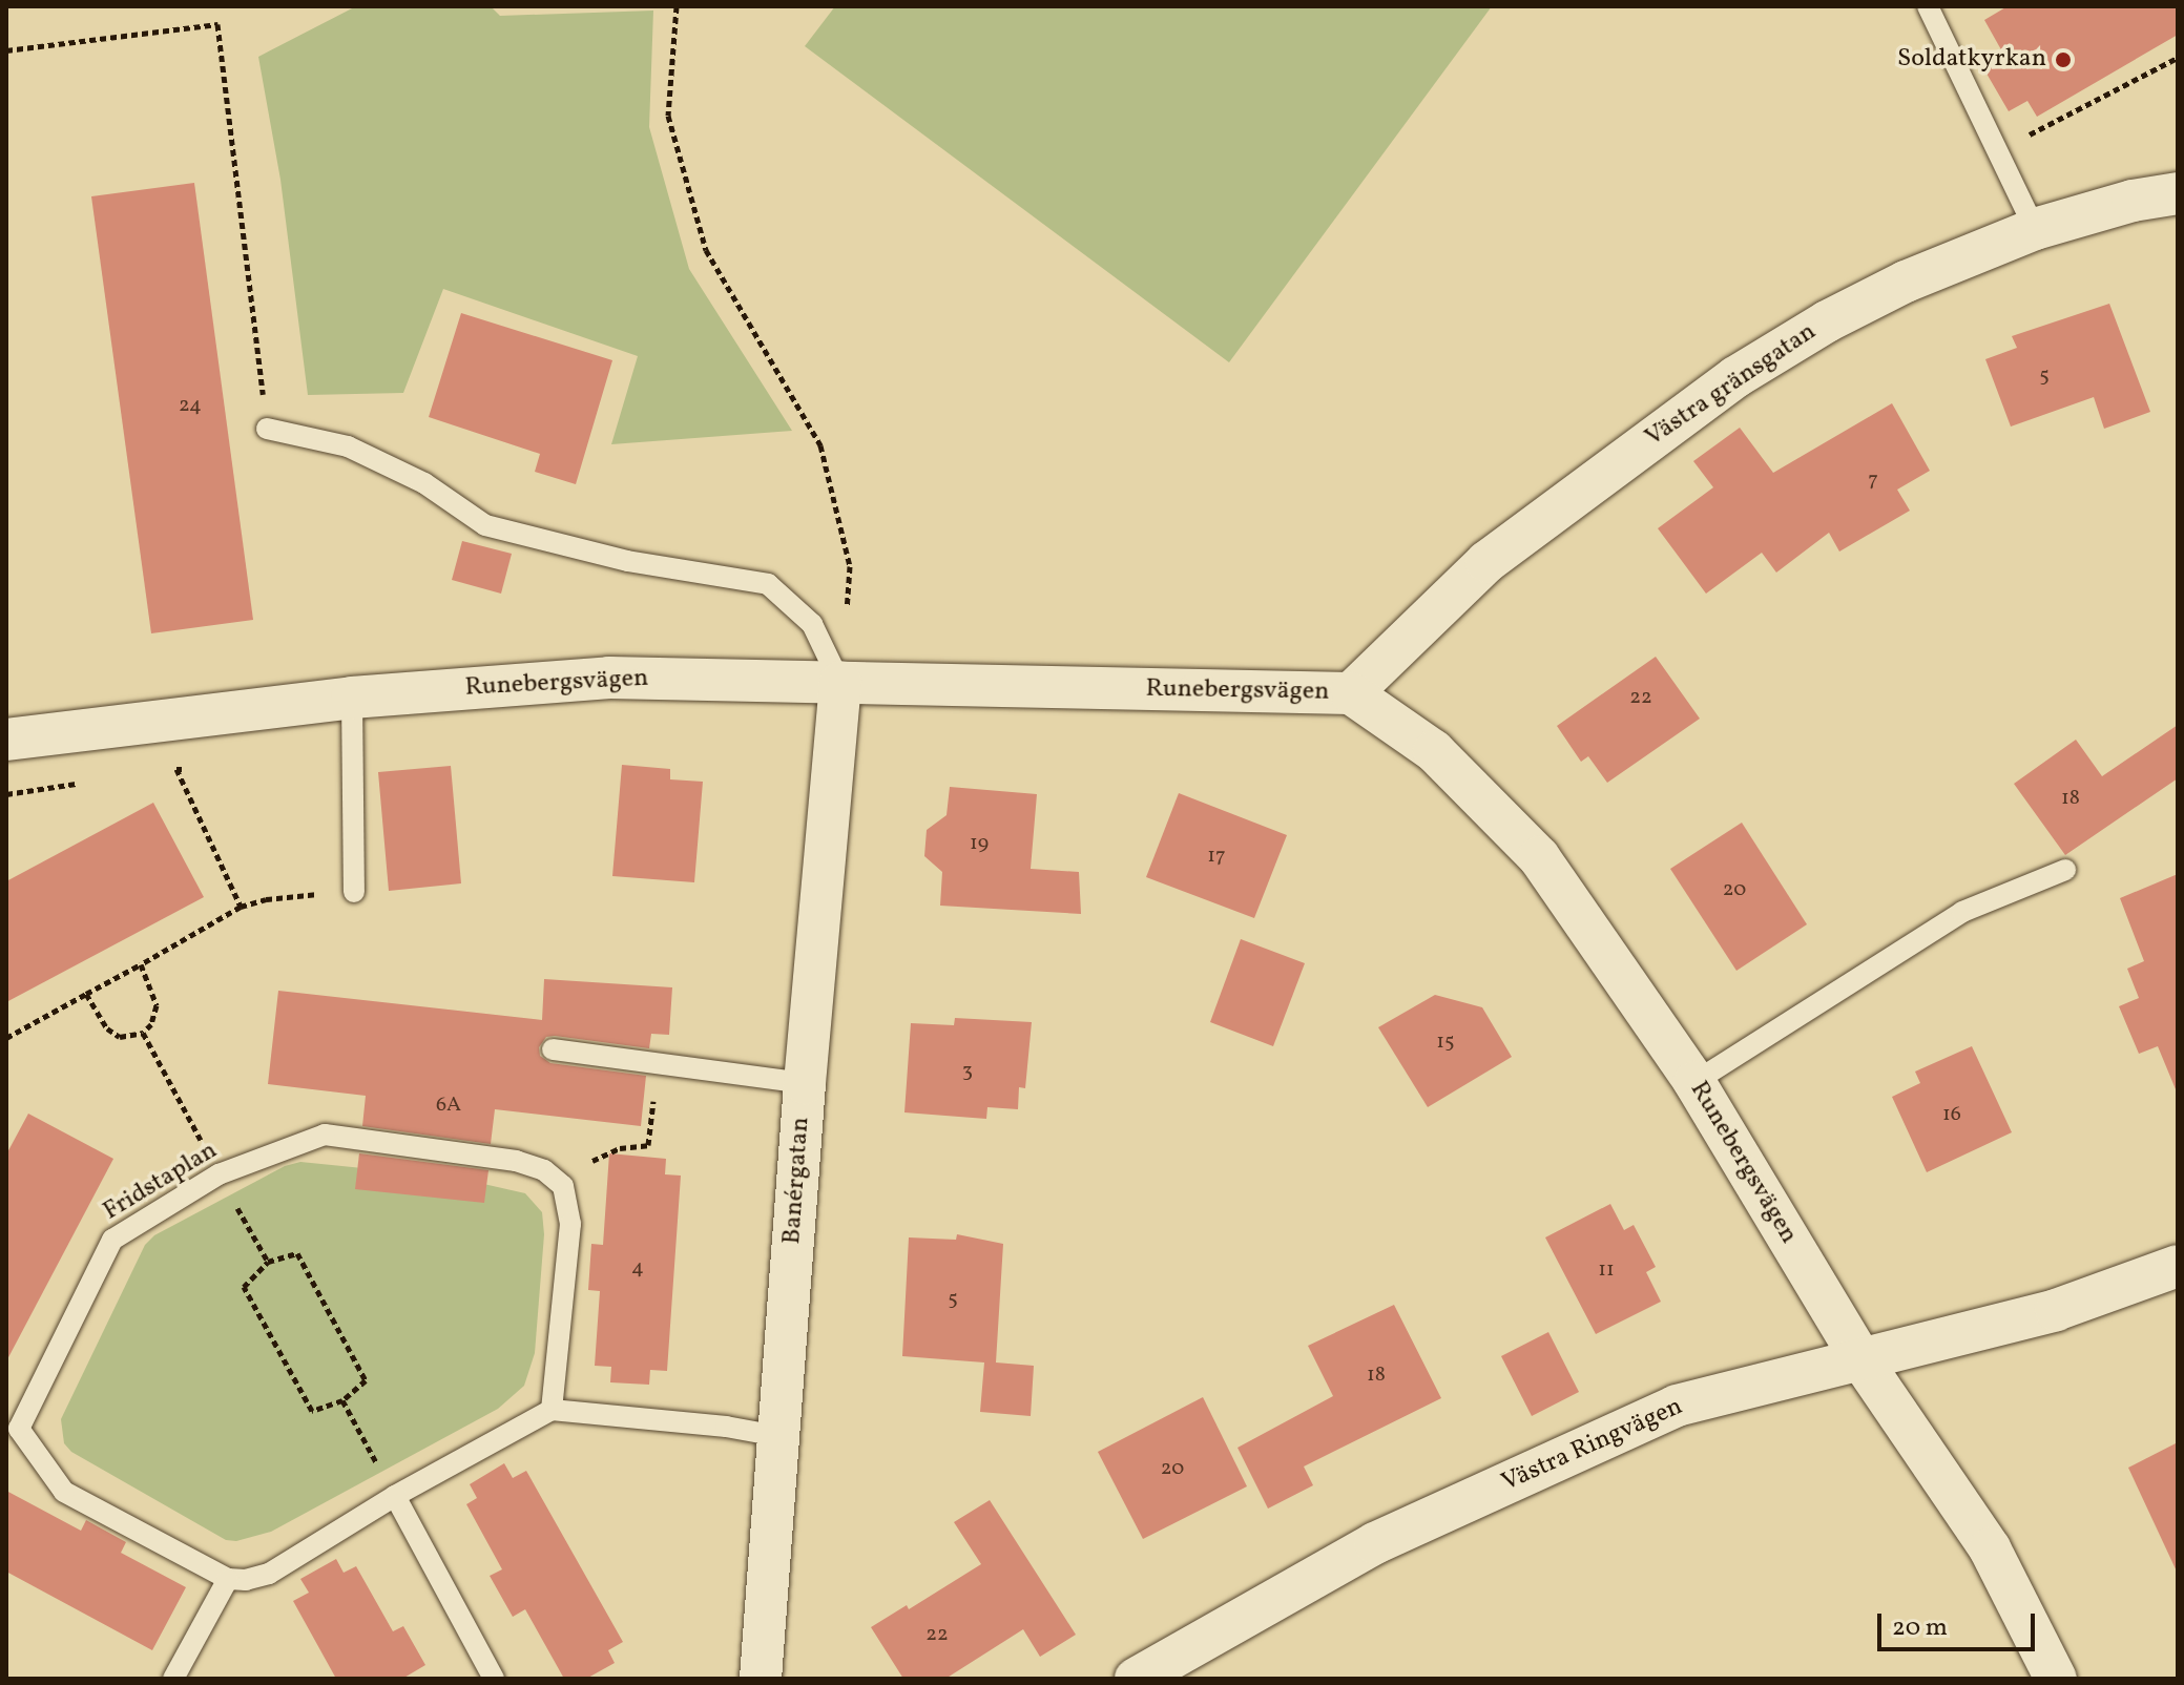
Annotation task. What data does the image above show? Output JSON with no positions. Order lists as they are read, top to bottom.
{
  "streets": {
    "street": [
      "Västra gränsgatan",
      "Runebergsvägen",
      "Banérgatan",
      "Västra Ringvägen"
    ],
    "lane": ["Fridstaplan"]
  },
  "crossings": [
    ["Västra gränsgatan", "Runebergsvägen"],
    ["Runebergsvägen", "Banérgatan"],
    ["Runebergsvägen", "Västra Ringvägen"]
  ],
  "places": ["Soldatkyrkan"],
  "house_numbers": [
    "5",
    "24",
    "7",
    "22",
    "18",
    "19",
    "17",
    "20",
    "15",
    "3",
    "6A",
    "16",
    "4",
    "11",
    "5",
    "18",
    "20",
    "22"
  ],
  "scale_bar": "20 m"
}
